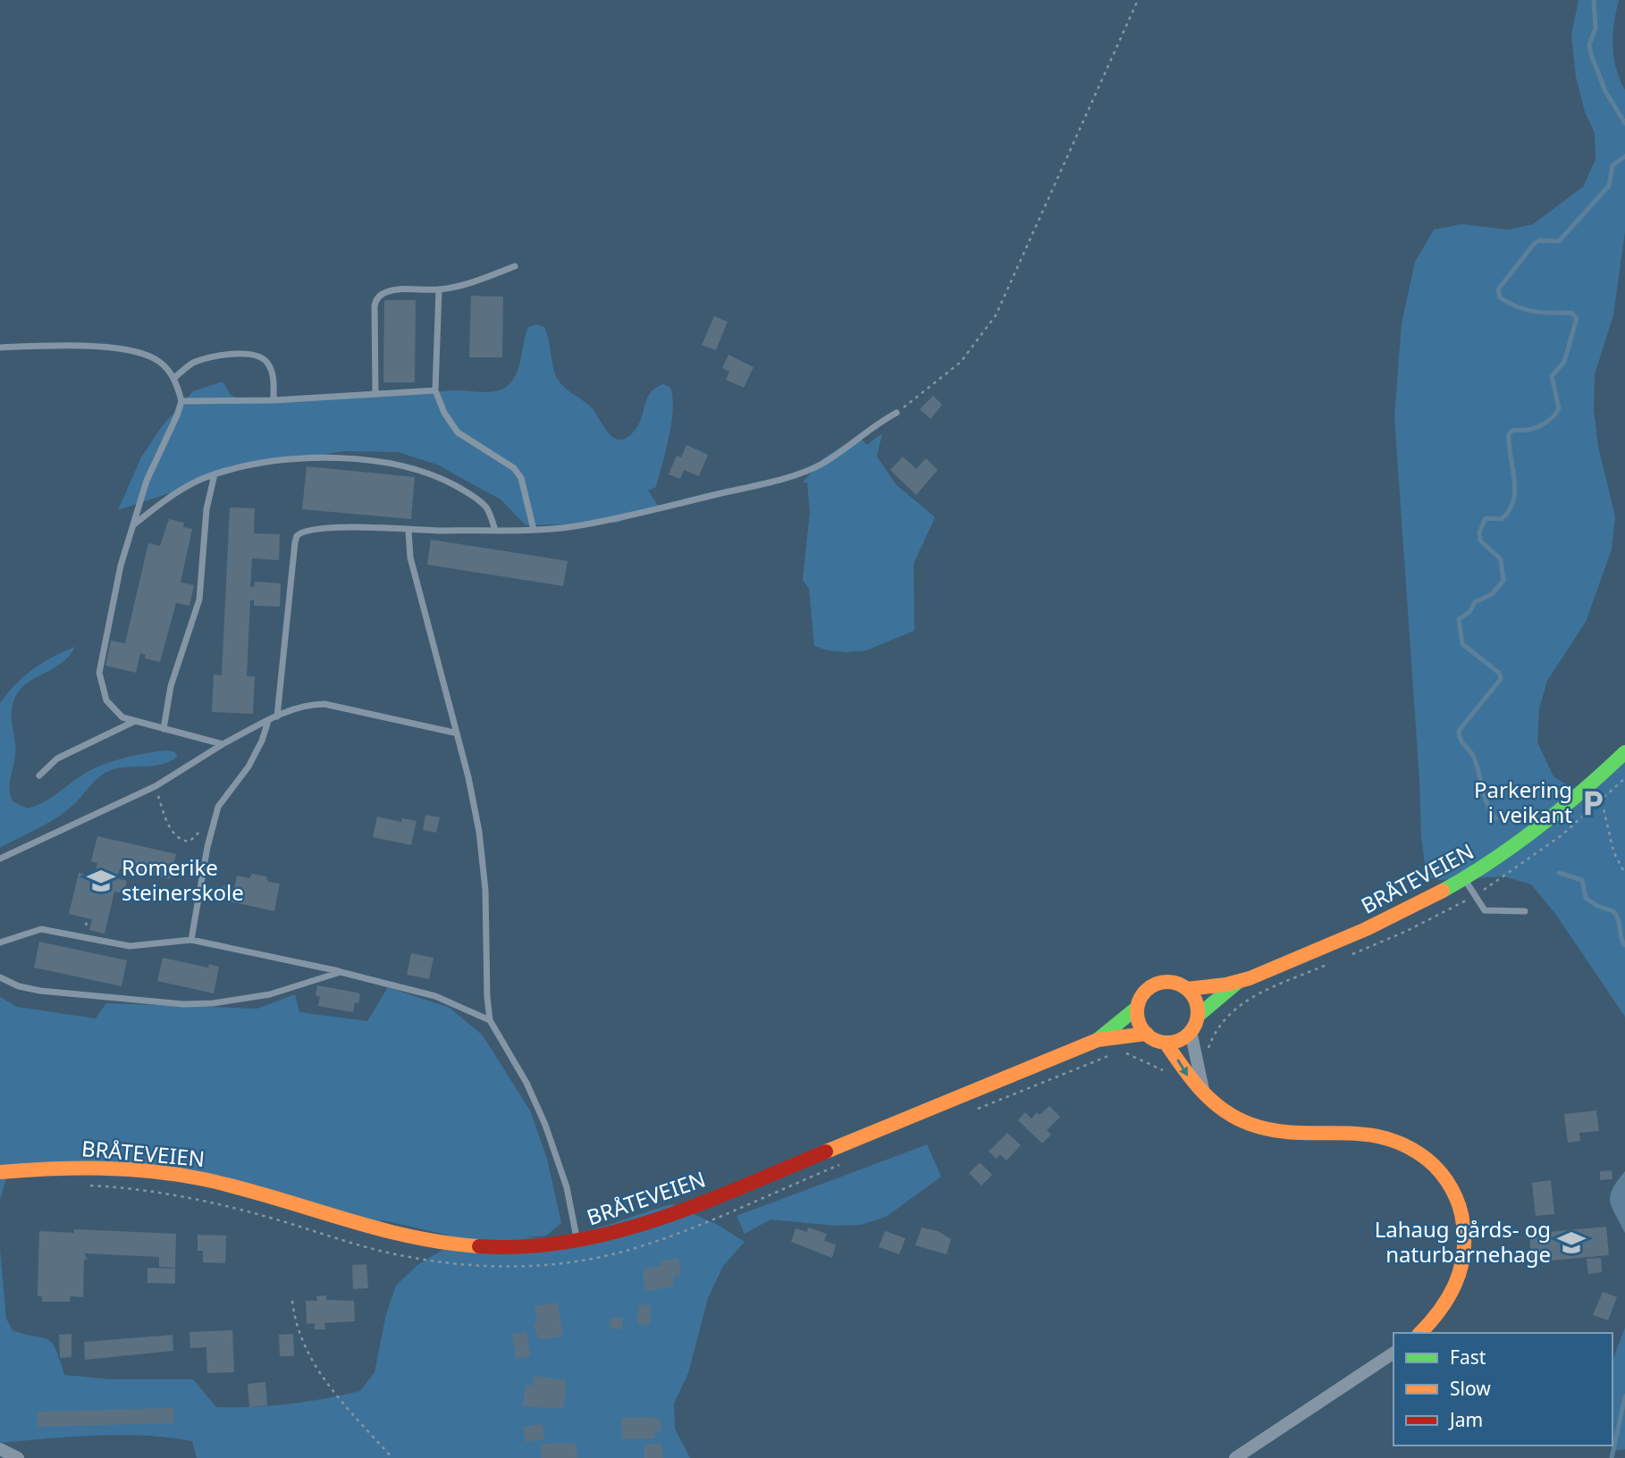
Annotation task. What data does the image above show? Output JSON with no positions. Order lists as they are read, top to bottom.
{
  "streets": {
    "main road": ["BRÅTEVEIEN"]
  },
  "places": {
    "parking": ["Parkering i veikant"],
    "school or university": ["Romerike steinerskole", "Lahaug gårds- og naturbarnehage"]
  },
  "legend": ["Fast", "Slow", "Jam"]
}
